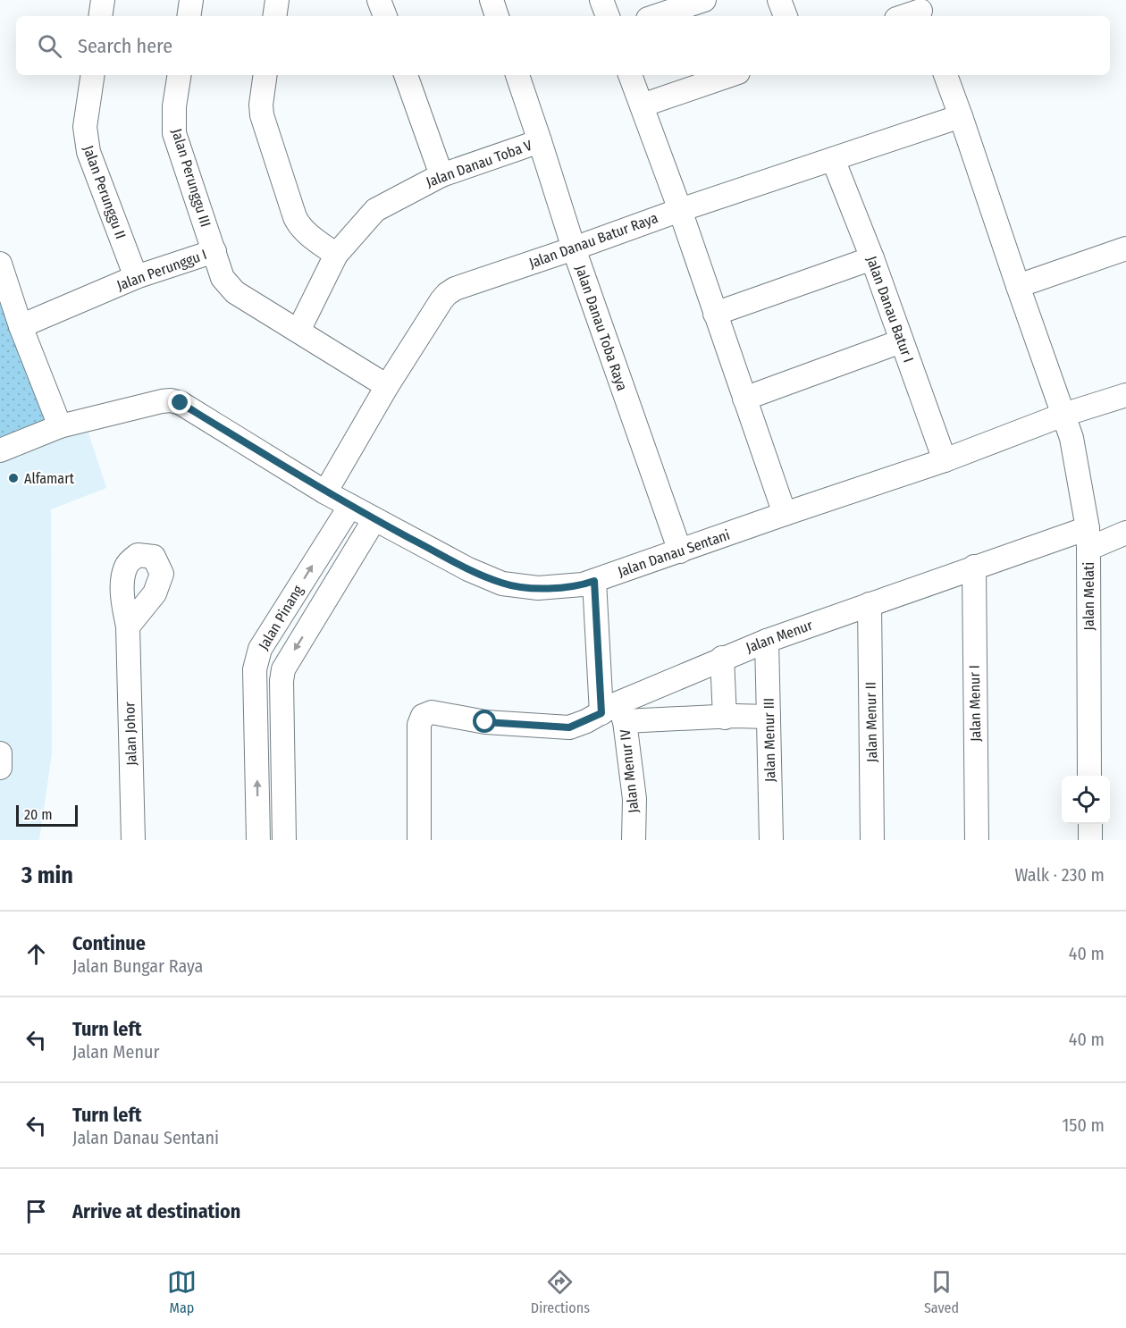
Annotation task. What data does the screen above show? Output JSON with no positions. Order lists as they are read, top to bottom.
{
  "streets": {
    "street": [
      "Jalan Danau Toba V",
      "Jalan Perunggu III",
      "Jalan Perunggu II",
      "Jalan Danau Batur Raya",
      "Jalan Perunggu I",
      "Jalan Danau Batur I",
      "Jalan Danau Toba Raya",
      "Jalan Danau Sentani",
      "Jalan Melati",
      "Jalan Pinang",
      "Jalan Menur",
      "Jalan Menur I",
      "Jalan Menur II",
      "Jalan Johor",
      "Jalan Menur III",
      "Jalan Menur IV"
    ]
  },
  "crossings": [
    ["Jalan Danau Toba V", "Jalan Perunggu I"],
    ["Jalan Danau Toba V", "Jalan Danau Toba Raya"],
    ["Jalan Perunggu III", "Jalan Perunggu I"],
    ["Jalan Perunggu II", "Jalan Perunggu I"],
    ["Jalan Danau Batur Raya", "Jalan Perunggu I"],
    ["Jalan Danau Batur Raya", "Jalan Danau Batur I"],
    ["Jalan Danau Batur Raya", "Jalan Danau Toba Raya"],
    ["Jalan Danau Batur Raya", "Jalan Danau Sentani"],
    ["Jalan Danau Batur Raya", "Jalan Melati"],
    ["Jalan Danau Batur I", "Jalan Danau Sentani"],
    ["Jalan Danau Toba Raya", "Jalan Danau Sentani"],
    ["Jalan Danau Sentani", "Jalan Melati"],
    ["Jalan Danau Sentani", "Jalan Pinang"],
    ["Jalan Melati", "Jalan Menur"],
    ["Jalan Menur", "Jalan Menur I"],
    ["Jalan Menur", "Jalan Menur II"],
    ["Jalan Menur", "Jalan Menur III"],
    ["Jalan Menur", "Jalan Menur IV"]
  ],
  "places": ["Alfamart"],
  "scale_bar": "20 m",
  "page": {
    "search": "Search here",
    "scale": "20 m",
    "heading": ["3 min", "Walk · 230 m"],
    "list": [
      ["Continue", "Jalan Bungar Raya", "40 m"],
      ["Turn left", "Jalan Menur", "40 m"],
      ["Turn left", "Jalan Danau Sentani", "150 m"],
      "Arrive at destination"
    ],
    "nav": ["Map", "Directions", "Saved"]
  }
}
